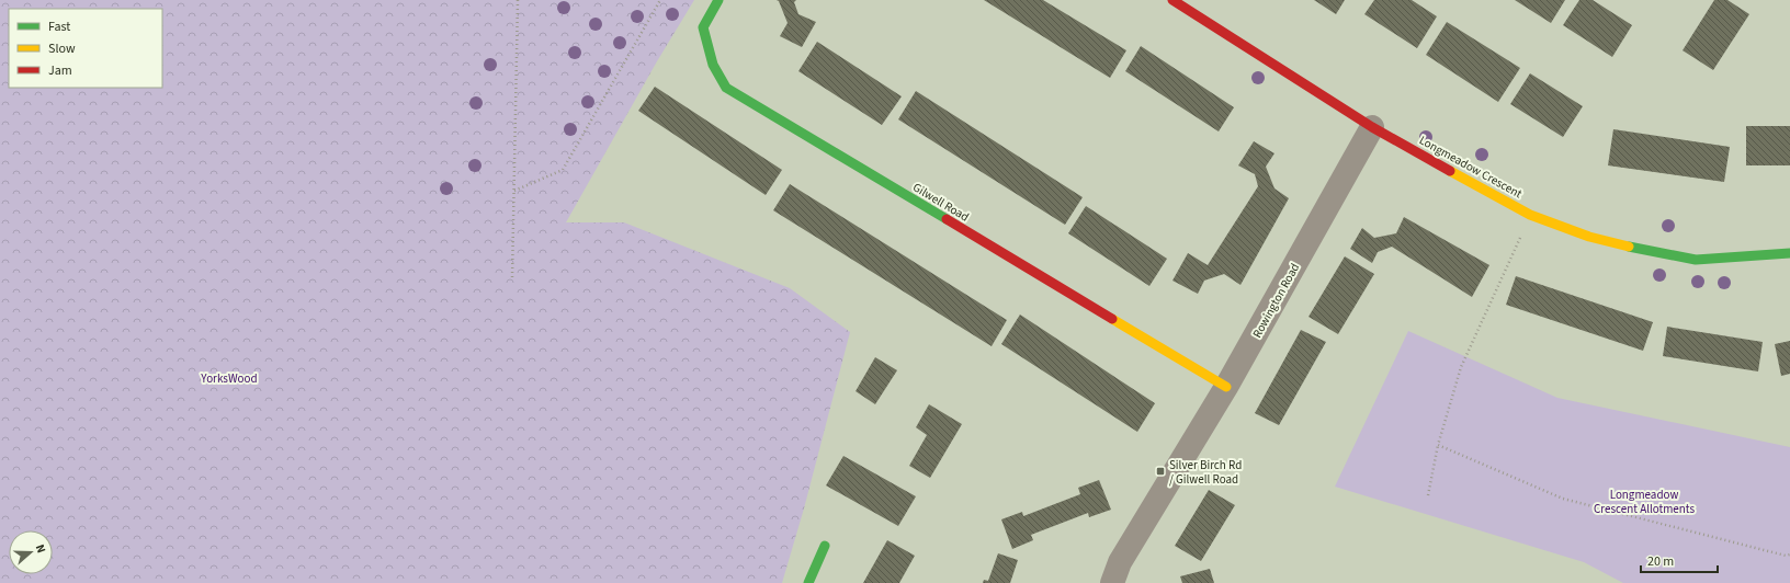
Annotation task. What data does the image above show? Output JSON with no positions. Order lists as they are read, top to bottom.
{
  "streets": {
    "street": ["Longmeadow Crescent", "Gilwell Road", "Rowington Road"]
  },
  "crossings": [
    ["Longmeadow Crescent", "Rowington Road"],
    ["Gilwell Road", "Rowington Road"]
  ],
  "parks": ["YorksWood", "Longmeadow Crescent Allotments"],
  "places": {
    "transit": ["Silver Birch Rd / Gilwell Road"]
  },
  "legend": ["Fast", "Slow", "Jam"],
  "scale_bar": "20 m",
  "north": "right"
}
